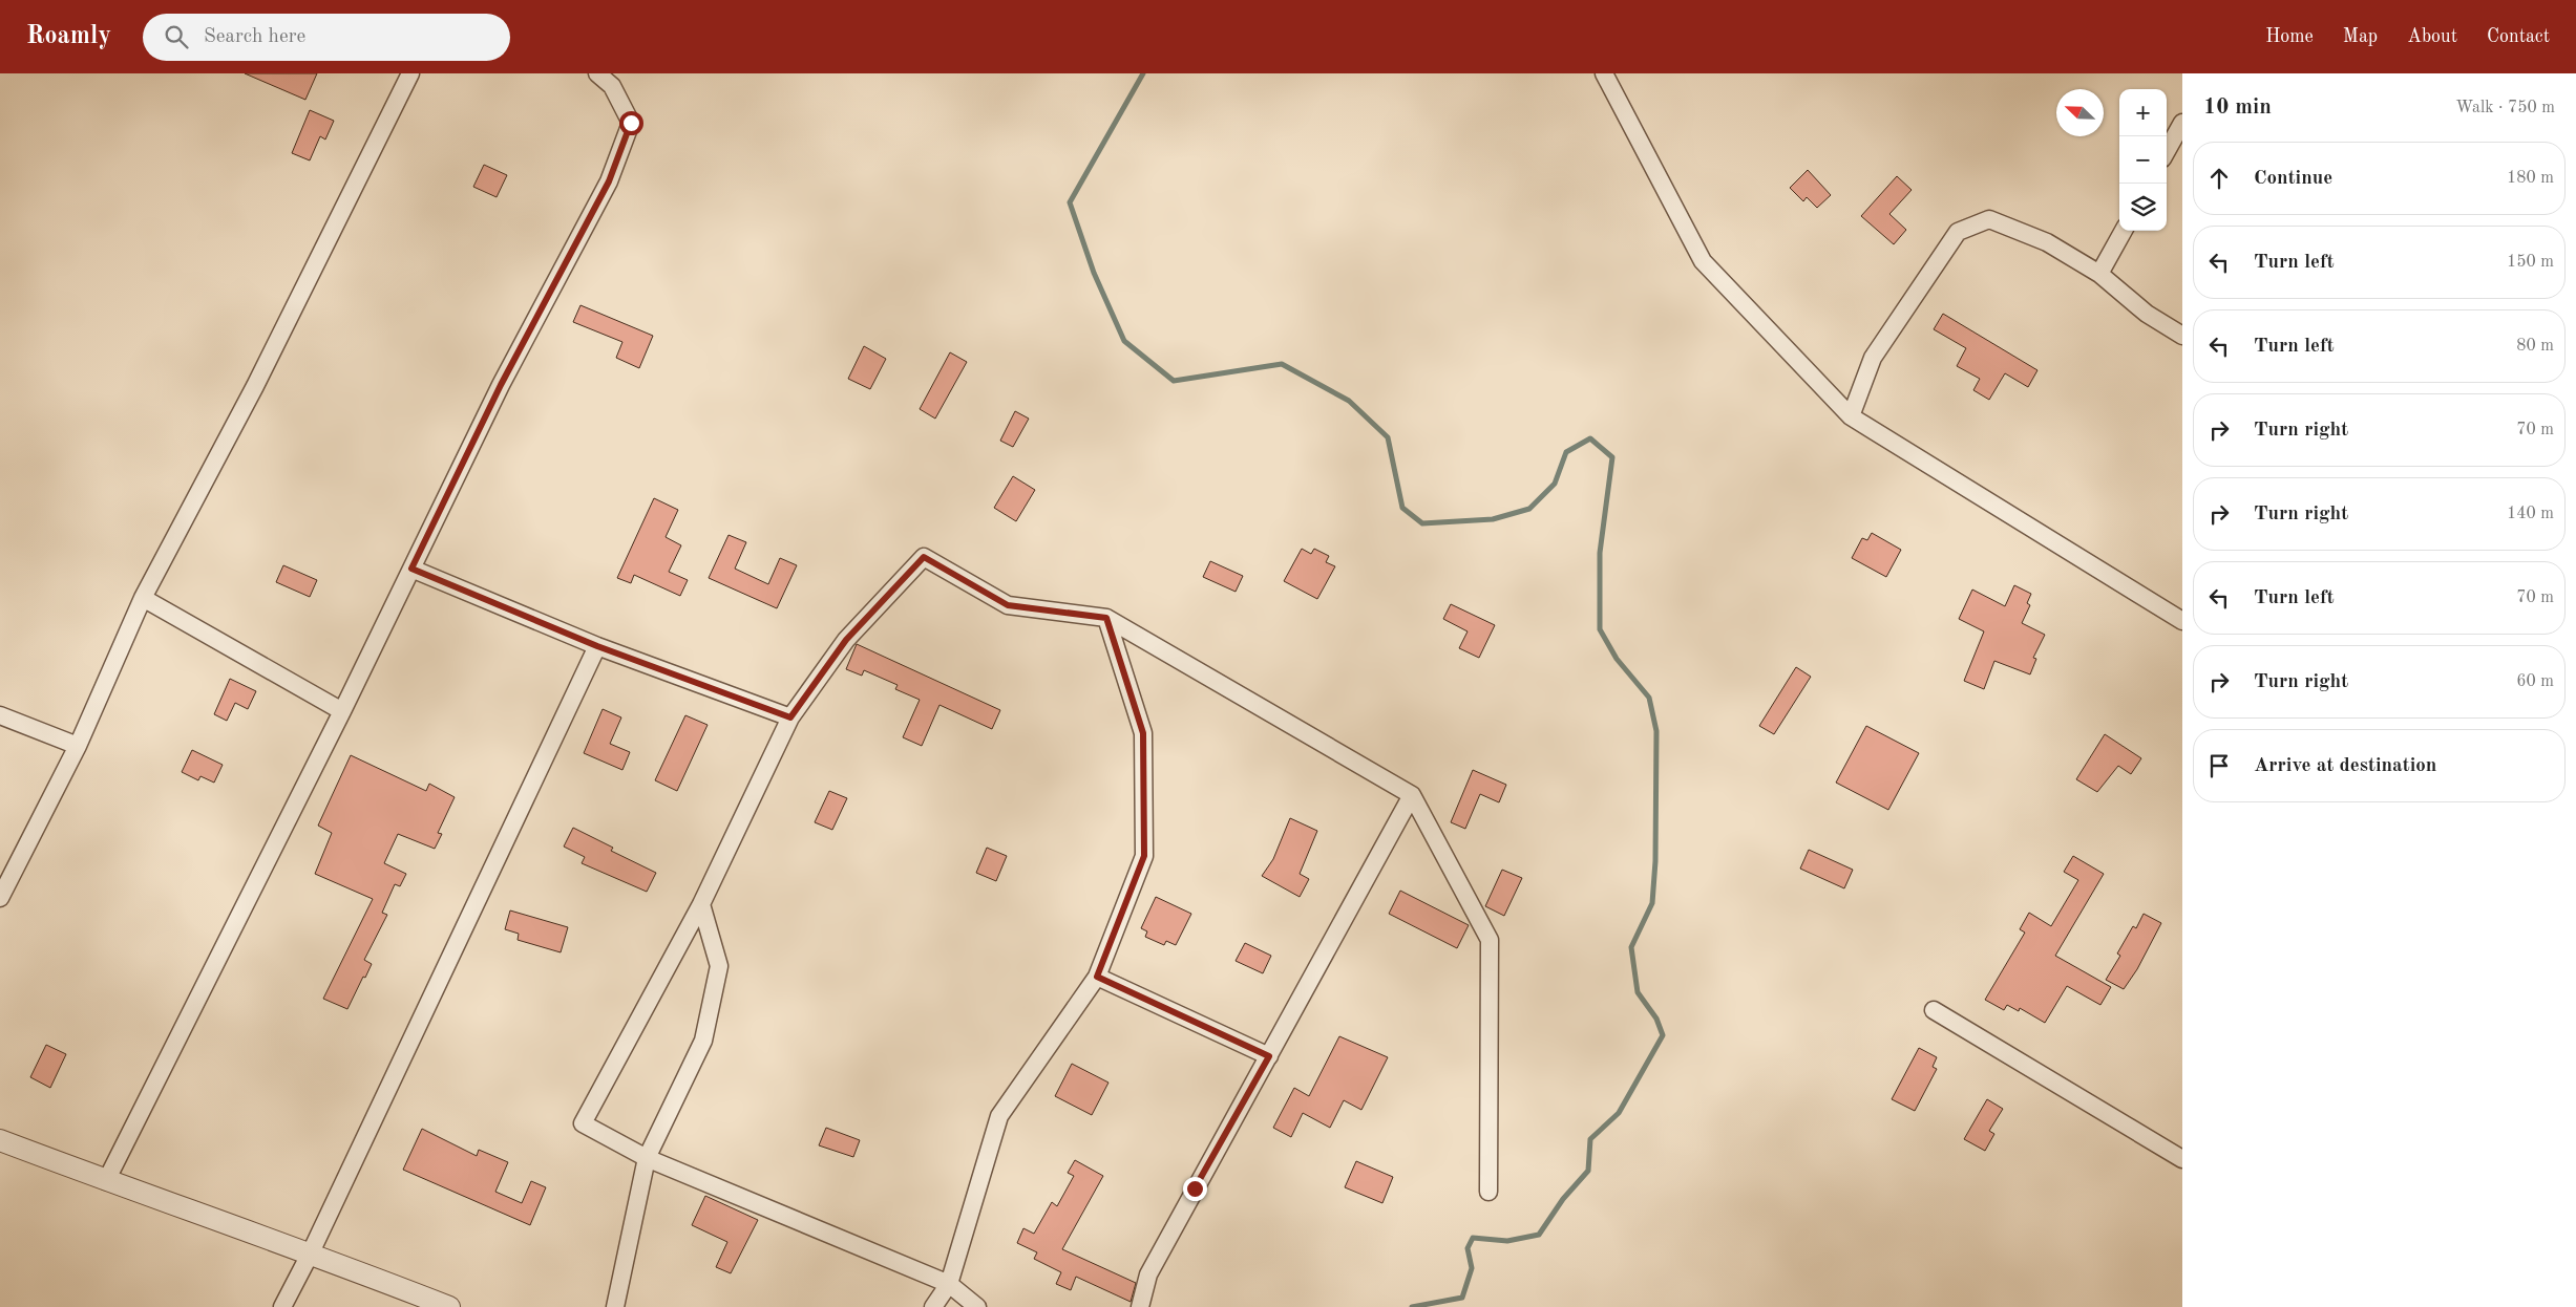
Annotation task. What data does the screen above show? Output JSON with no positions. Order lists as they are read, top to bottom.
{
  "north": "top left",
  "page": {
    "header": "Roamly",
    "search": "Search here",
    "nav": [
      "Home",
      "Map",
      "About",
      "Contact"
    ],
    "heading": ["10 min", "Walk · 750 m"],
    "map_buttons": ["+", "−"],
    "list": [
      ["Continue", "180 m"],
      ["Turn left", "150 m"],
      ["Turn left", "80 m"],
      ["Turn right", "70 m"],
      ["Turn right", "140 m"],
      ["Turn left", "70 m"],
      ["Turn right", "60 m"],
      "Arrive at destination"
    ]
  }
}
